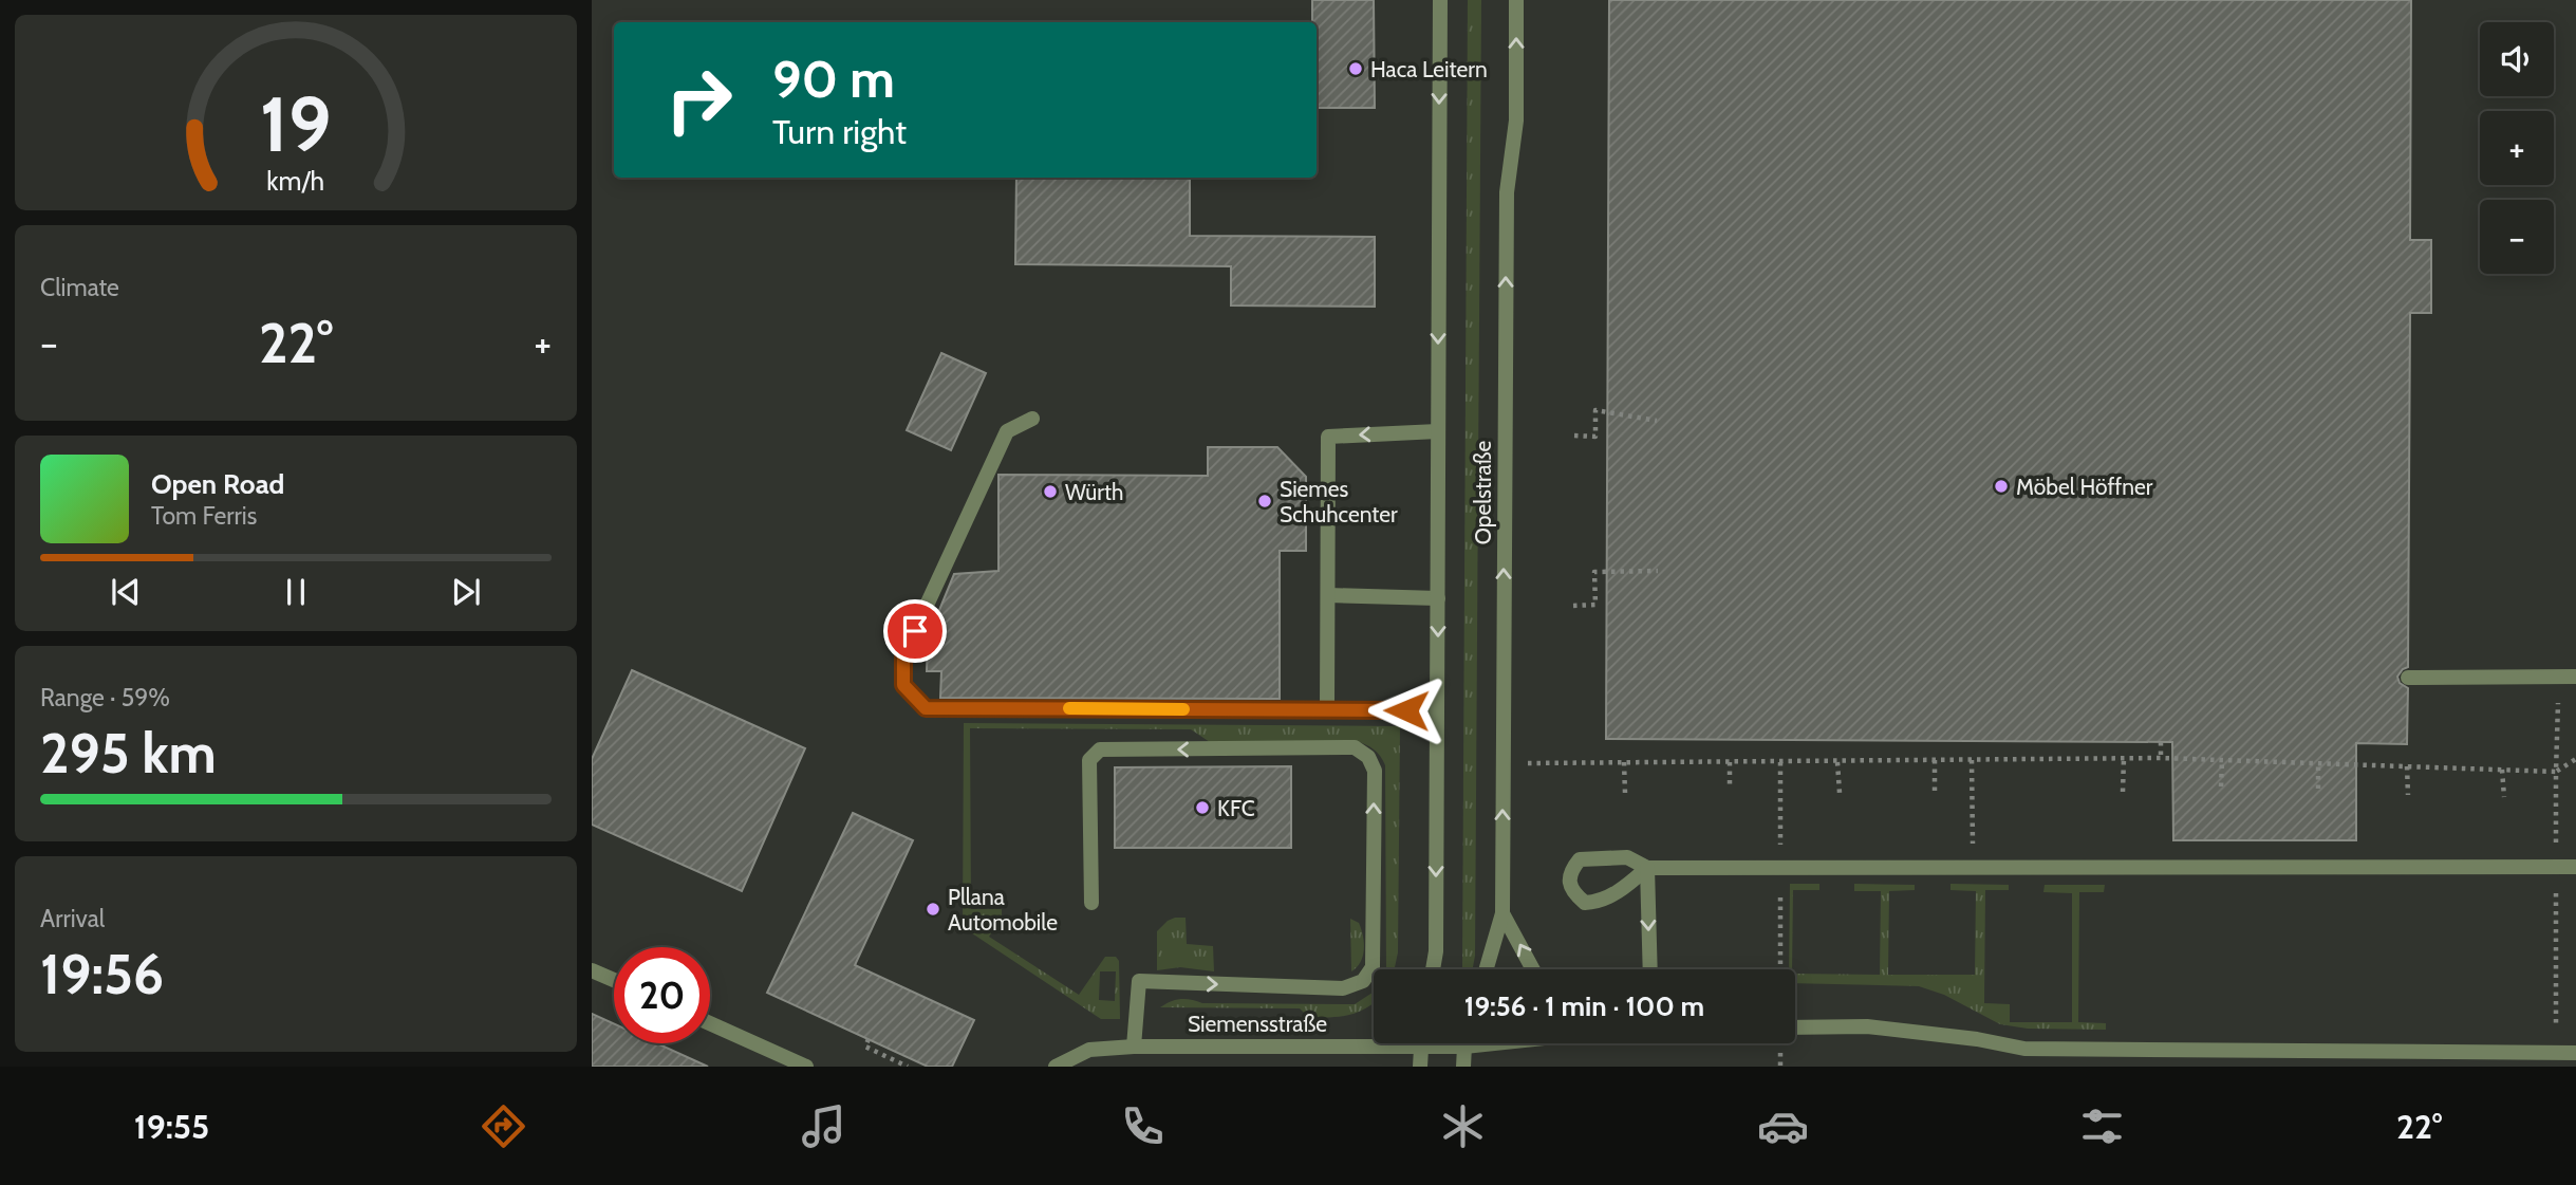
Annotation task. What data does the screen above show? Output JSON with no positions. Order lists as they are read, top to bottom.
{
  "streets": {
    "street": ["Opelstraße", "Siemensstraße"]
  },
  "places": [
    "Haca Leitern",
    "Möbel Höffner",
    "Würth",
    "Siemes Schuhcenter",
    "KFC",
    "Pllana Automobile"
  ],
  "page": {
    "map_buttons": ["+", "−"],
    "turn": ["90 m", "Turn right"],
    "tile": [
      "Climate",
      ["Range · 59%", "295 km"],
      ["Arrival", "19:56"]
    ],
    "heat": ["−", "22°", "+"],
    "song": ["Open Road", "Tom Ferris"],
    "limit": "20",
    "trip": "19:56 · 1 min · 100 m",
    "tabs": ["19:55", "22°"],
    "gauge": ["19", "km/h"]
  }
}
